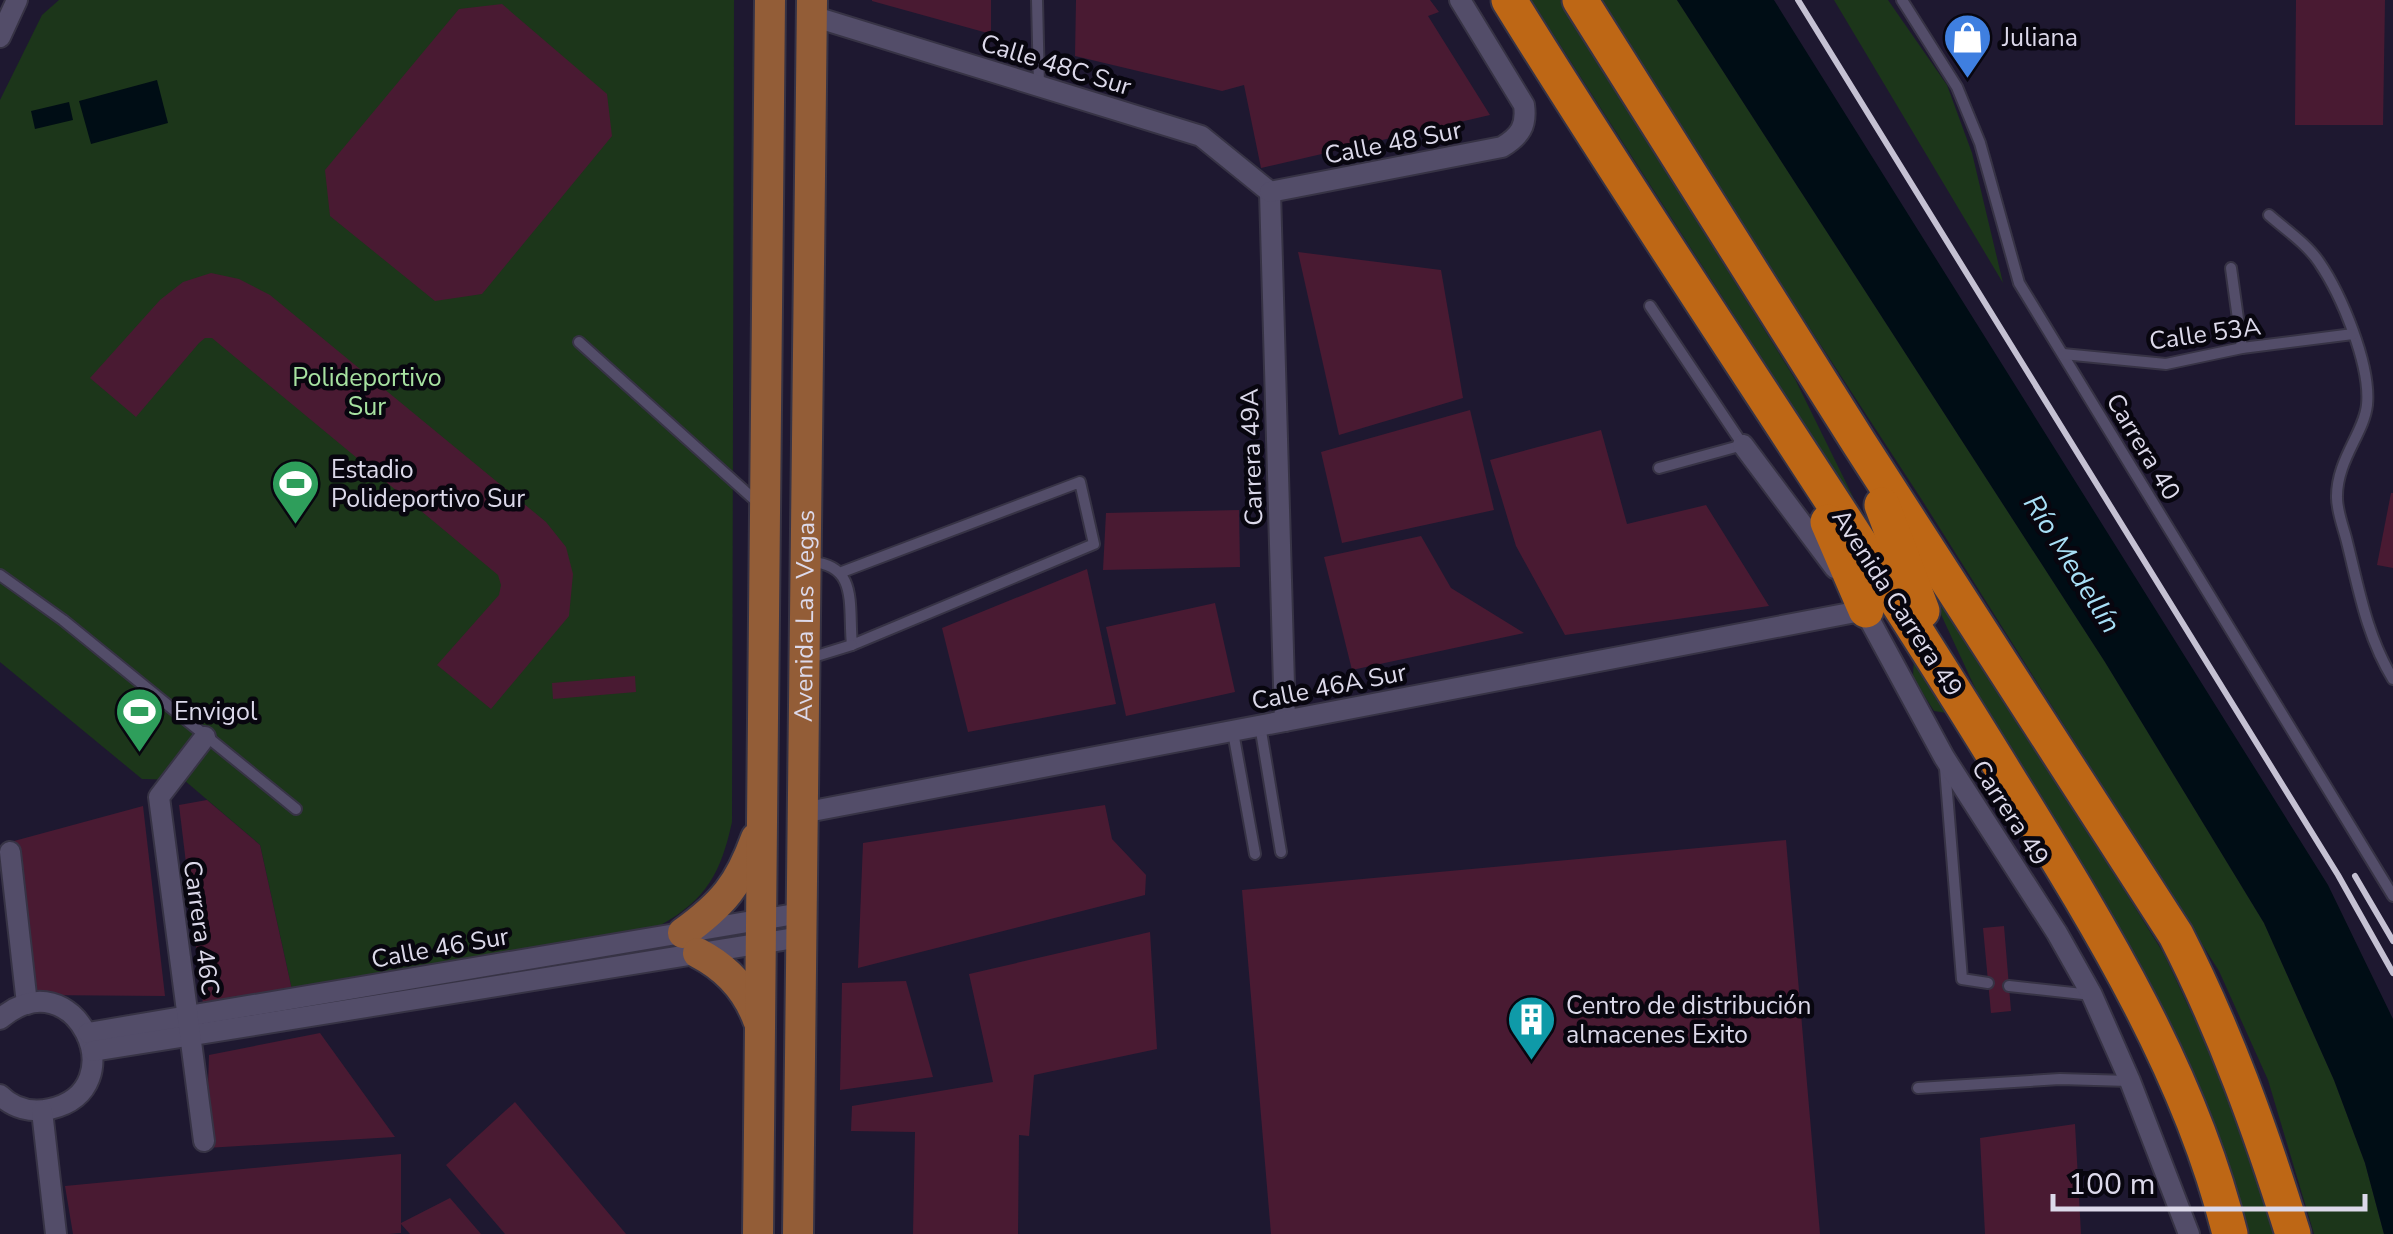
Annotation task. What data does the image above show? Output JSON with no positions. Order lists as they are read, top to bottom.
{
  "streets": {
    "highway": ["Avenida Carrera 49"],
    "main road": ["Avenida Las Vegas"],
    "street": [
      "Calle 48C Sur",
      "Calle 48 Sur",
      "Carrera 49A",
      "Calle 46A Sur",
      "Carrera 49",
      "Carrera 46C",
      "Calle 46 Sur"
    ],
    "lane": ["Calle 53A", "Carrera 40"]
  },
  "crossings": [
    ["Calle 48C Sur", "Calle 48 Sur"],
    ["Calle 48C Sur", "Carrera 49A"],
    ["Calle 48C Sur", "Avenida Las Vegas"],
    ["Calle 48 Sur", "Carrera 49A"],
    ["Calle 53A", "Carrera 40"],
    ["Carrera 49A", "Calle 46A Sur"],
    ["Avenida Las Vegas", "Calle 46A Sur"],
    ["Avenida Las Vegas", "Calle 46 Sur"],
    ["Calle 46A Sur", "Carrera 49"],
    ["Carrera 46C", "Calle 46 Sur"]
  ],
  "water": ["Río Medellín"],
  "parks": ["Polideportivo Sur"],
  "places": {
    "shop": ["Juliana"],
    "sports": ["Estadio Polideportivo Sur", "Envigol"],
    "building": ["Centro de distribución almacenes Exito"]
  },
  "scale_bar": "100 m"
}
